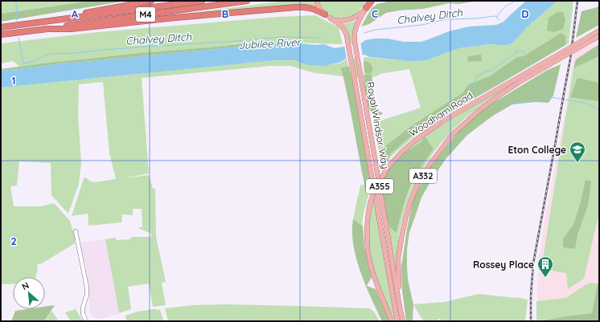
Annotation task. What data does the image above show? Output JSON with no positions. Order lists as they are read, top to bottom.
{
  "streets": {
    "highway": ["M4"],
    "main road": [
      "Woodham Road",
      "Royal Windsor Way",
      "A332",
      "A355"
    ]
  },
  "crossings": [
    ["M4", "Royal Windsor Way"],
    ["Woodham Road", "Royal Windsor Way"]
  ],
  "water": ["Chalvey Ditch", "Jubilee River"],
  "places": {
    "school or university": ["Eton College"],
    "building": ["Rossey Place"]
  },
  "north": "top left",
  "grid": {
    "columns": [
      "A",
      "B",
      "C",
      "D"
    ],
    "rows": ["1", "2"]
  }
}
